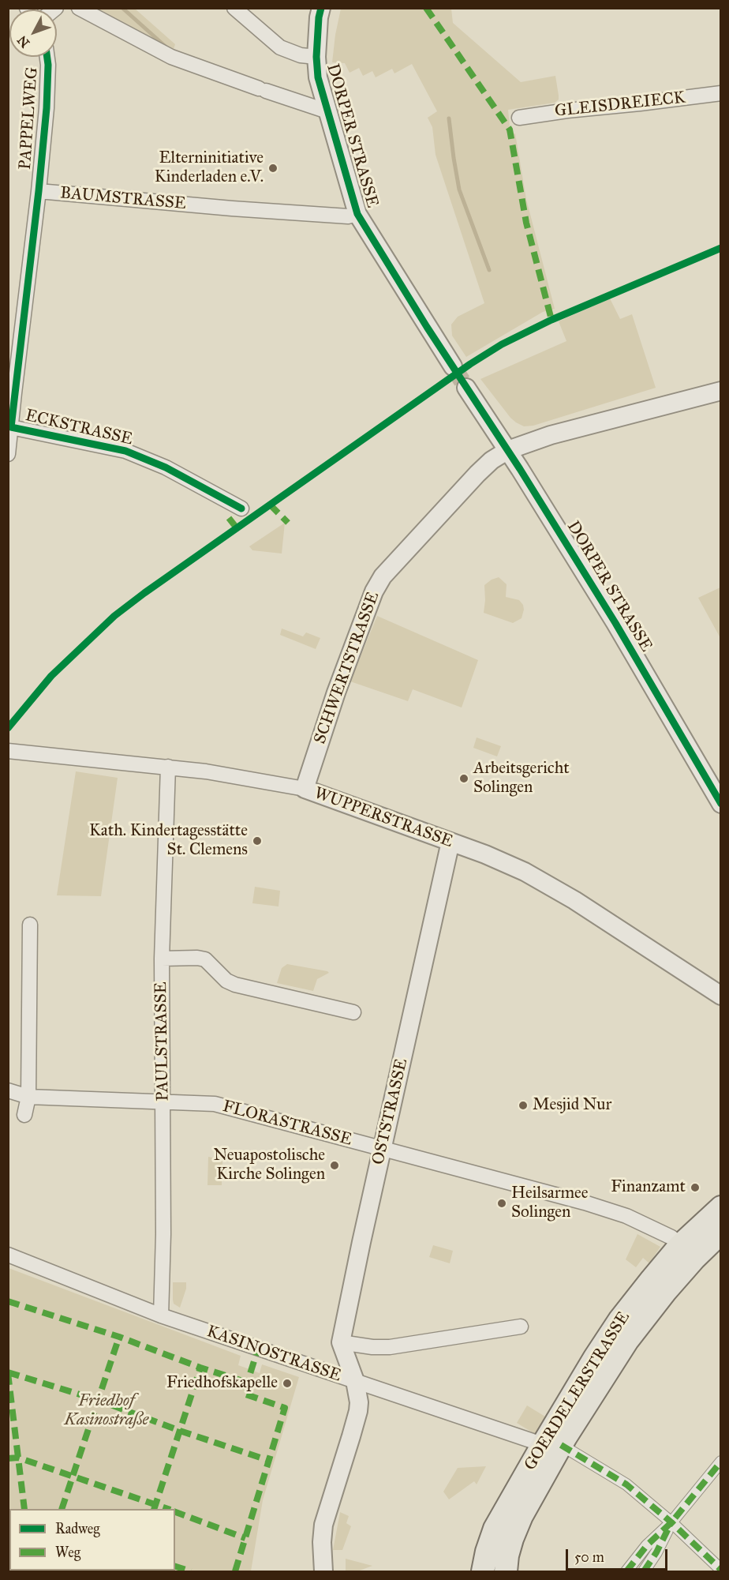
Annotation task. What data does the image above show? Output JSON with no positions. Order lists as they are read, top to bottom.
{
  "streets": {
    "main road": ["GOERDELERSTRASSE"],
    "street": [
      "GLEISDREIECK",
      "PAPPELWEG",
      "DORPER STRASSE",
      "BAUMSTRASSE",
      "ECKSTRASSE",
      "SCHWERTSTRASSE",
      "WUPPERSTRASSE",
      "PAULSTRASSE",
      "OSTSTRASSE",
      "FLORASTRASSE",
      "KASINOSTRASSE"
    ]
  },
  "crossings": [
    ["PAPPELWEG", "BAUMSTRASSE"],
    ["DORPER STRASSE", "BAUMSTRASSE"],
    ["DORPER STRASSE", "SCHWERTSTRASSE"],
    ["BAUMSTRASSE", "ECKSTRASSE"],
    ["SCHWERTSTRASSE", "WUPPERSTRASSE"],
    ["WUPPERSTRASSE", "PAULSTRASSE"],
    ["WUPPERSTRASSE", "OSTSTRASSE"],
    ["PAULSTRASSE", "FLORASTRASSE"],
    ["PAULSTRASSE", "KASINOSTRASSE"],
    ["OSTSTRASSE", "FLORASTRASSE"],
    ["FLORASTRASSE", "GOERDELERSTRASSE"],
    ["KASINOSTRASSE", "GOERDELERSTRASSE"]
  ],
  "parks": ["Friedhof Kasinostraße"],
  "places": [
    "Elterninitiative Kinderladen e.V.",
    "Arbeitsgericht Solingen",
    "Kath. Kindertagesstätte St. Clemens",
    "Mesjid Nur",
    "Neuapostolische Kirche Solingen",
    "Finanzamt",
    "Heilsarmee Solingen",
    "Friedhofskapelle"
  ],
  "legend": ["Radweg", "Weg"],
  "scale_bar": "50 m",
  "north": "bottom left"
}
